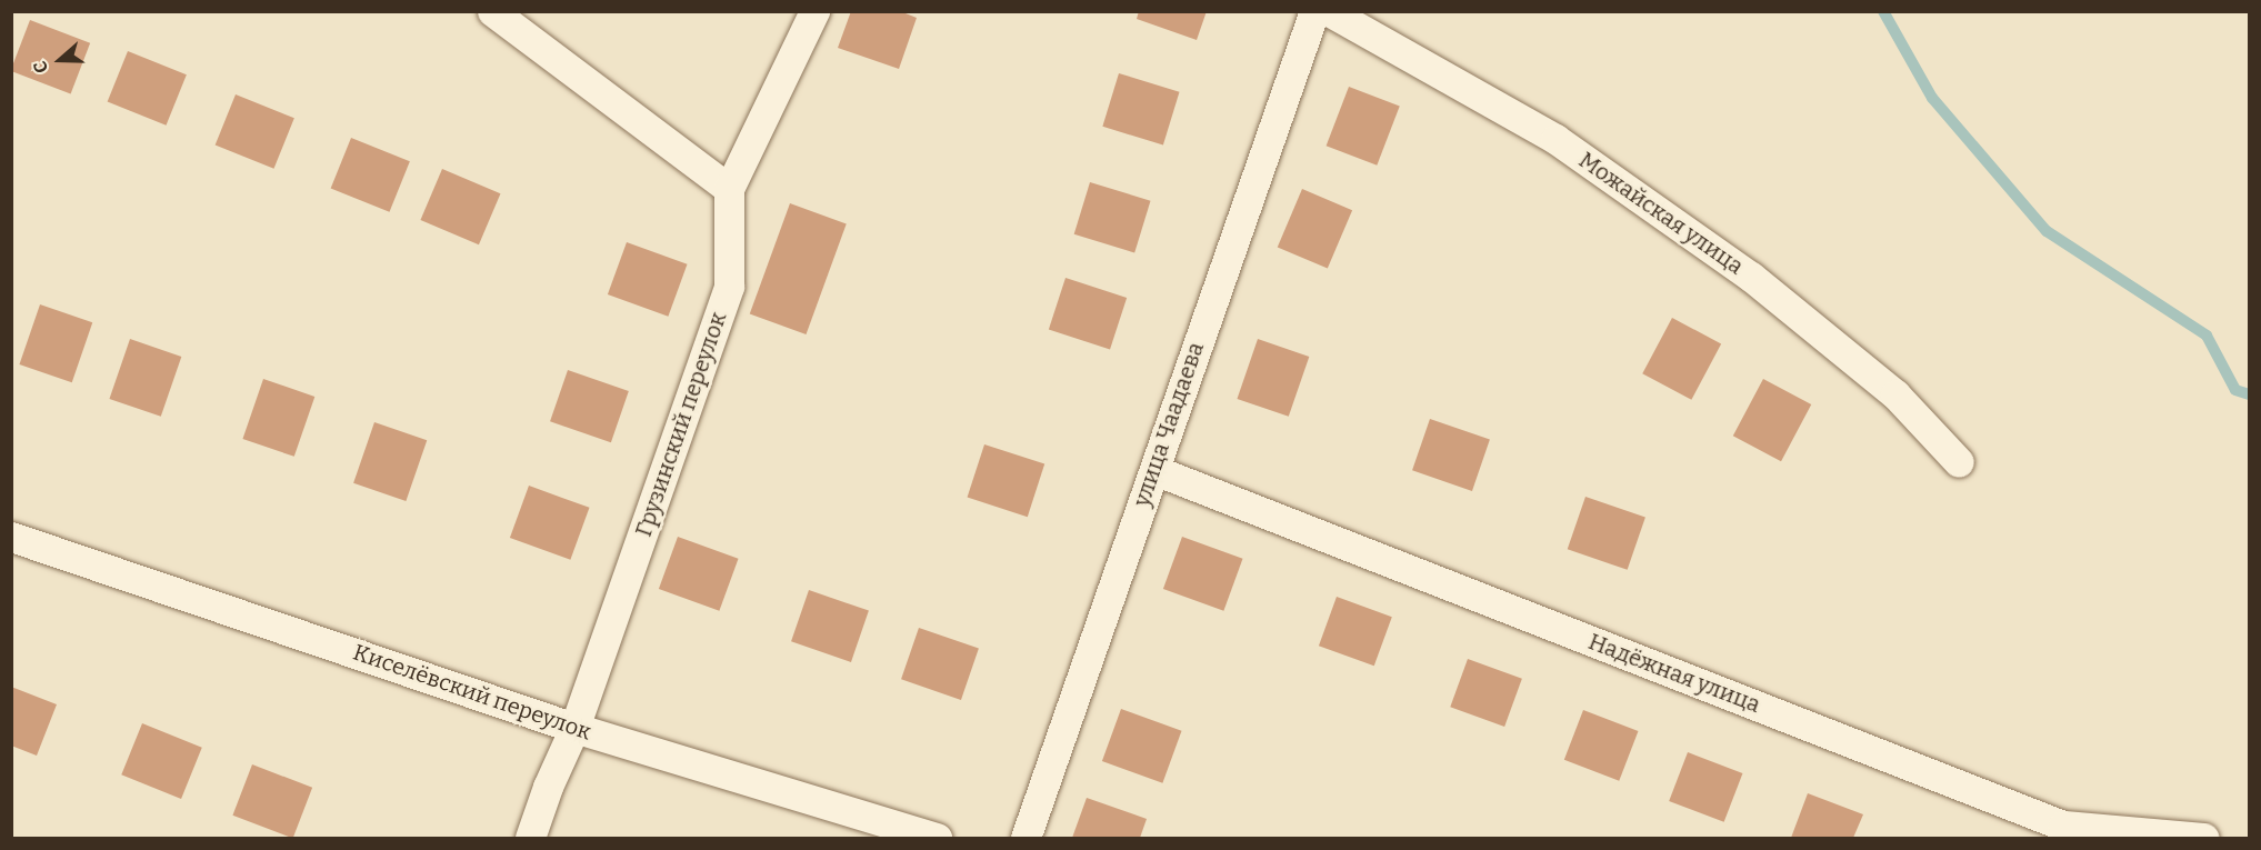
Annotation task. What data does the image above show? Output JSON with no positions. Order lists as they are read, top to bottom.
{
  "streets": {
    "street": [
      "Можайская улица",
      "Грузинский переулок",
      "улица Чаадаева",
      "Надёжная улица",
      "Киселёвский переулок"
    ]
  },
  "crossings": [
    ["Грузинский переулок", "Киселёвский переулок"],
    ["улица Чаадаева", "Надёжная улица"]
  ],
  "north": "left"
}
